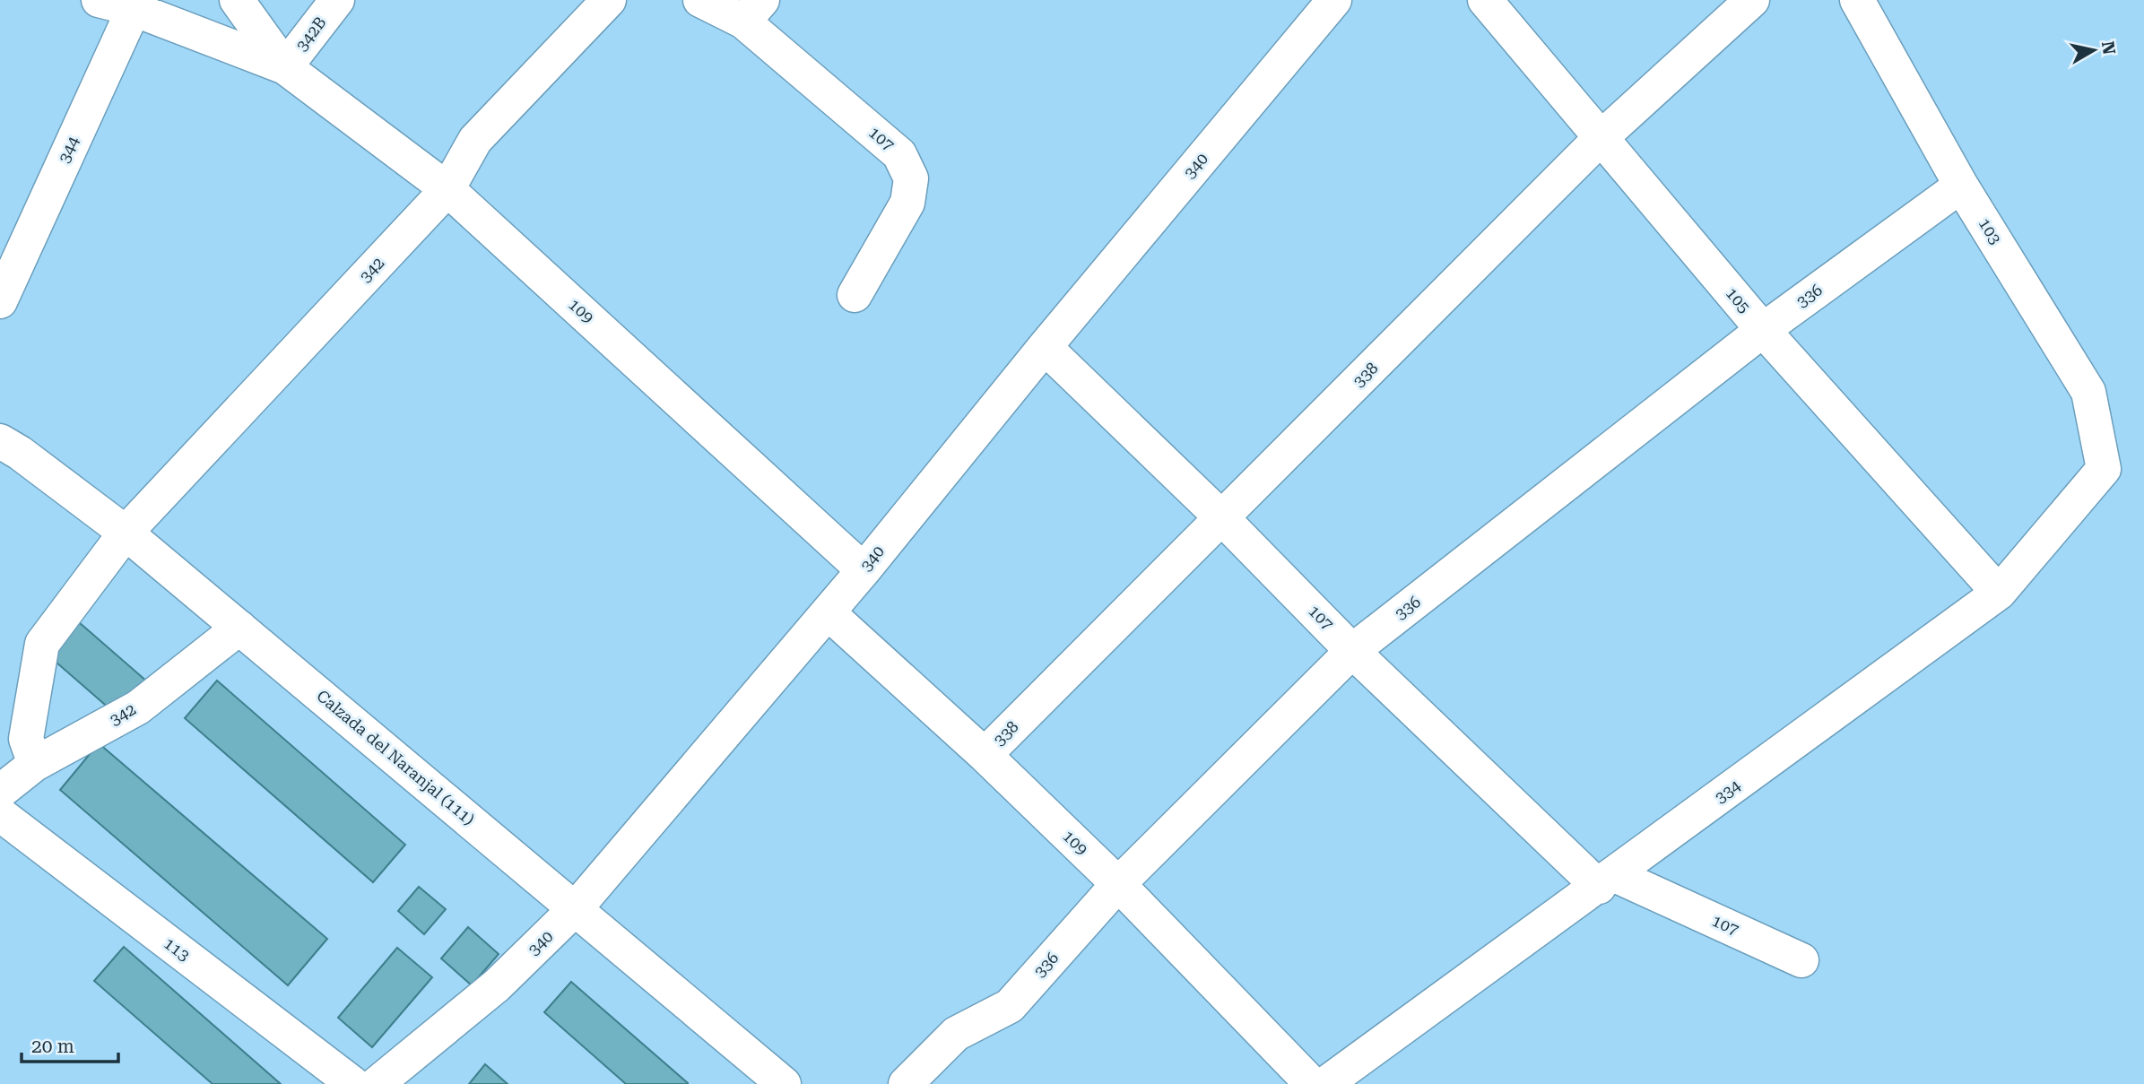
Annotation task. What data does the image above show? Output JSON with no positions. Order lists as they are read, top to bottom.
{
  "streets": {
    "street": [
      "342B",
      "107",
      "344",
      "340",
      "103",
      "342",
      "336",
      "105",
      "109",
      "338",
      "Calzada del Naranjal (111)",
      "334",
      "113"
    ]
  },
  "crossings": [
    ["342B", "109"],
    ["107", "340"],
    ["107", "336"],
    ["107", "338"],
    ["107", "334"],
    ["344", "109"],
    ["340", "109"],
    ["340", "Calzada del Naranjal (111)"],
    ["103", "336"],
    ["103", "334"],
    ["342", "109"],
    ["342", "Calzada del Naranjal (111)"],
    ["336", "105"],
    ["336", "109"],
    ["105", "338"],
    ["105", "334"],
    ["109", "338"]
  ],
  "scale_bar": "20 m",
  "north": "right"
}
